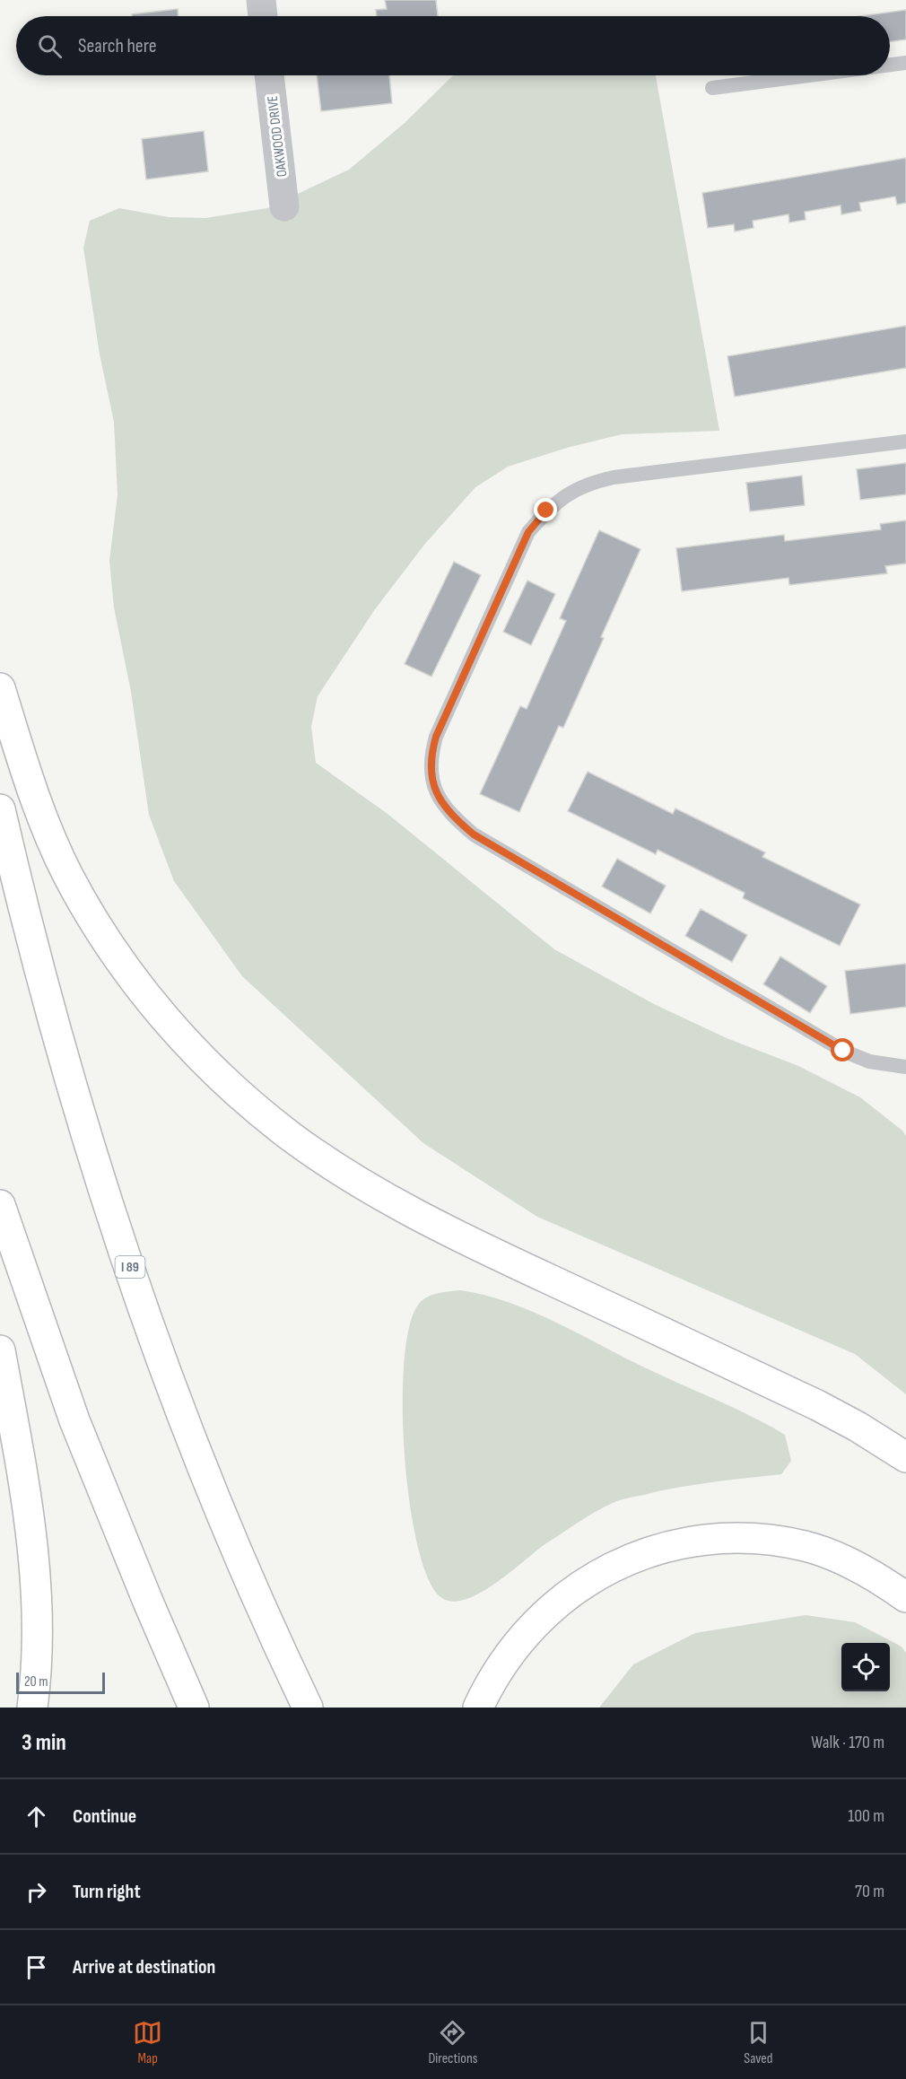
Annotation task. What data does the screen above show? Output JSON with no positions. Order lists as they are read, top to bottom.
{
  "streets": {
    "highway": ["I 89"],
    "street": ["OAKWOOD DRIVE"]
  },
  "scale_bar": "20 m",
  "page": {
    "search": "Search here",
    "scale": "20 m",
    "heading": ["3 min", "Walk · 170 m"],
    "list": [
      ["Continue", "100 m"],
      ["Turn right", "70 m"],
      "Arrive at destination"
    ],
    "nav": ["Map", "Directions", "Saved"]
  }
}
